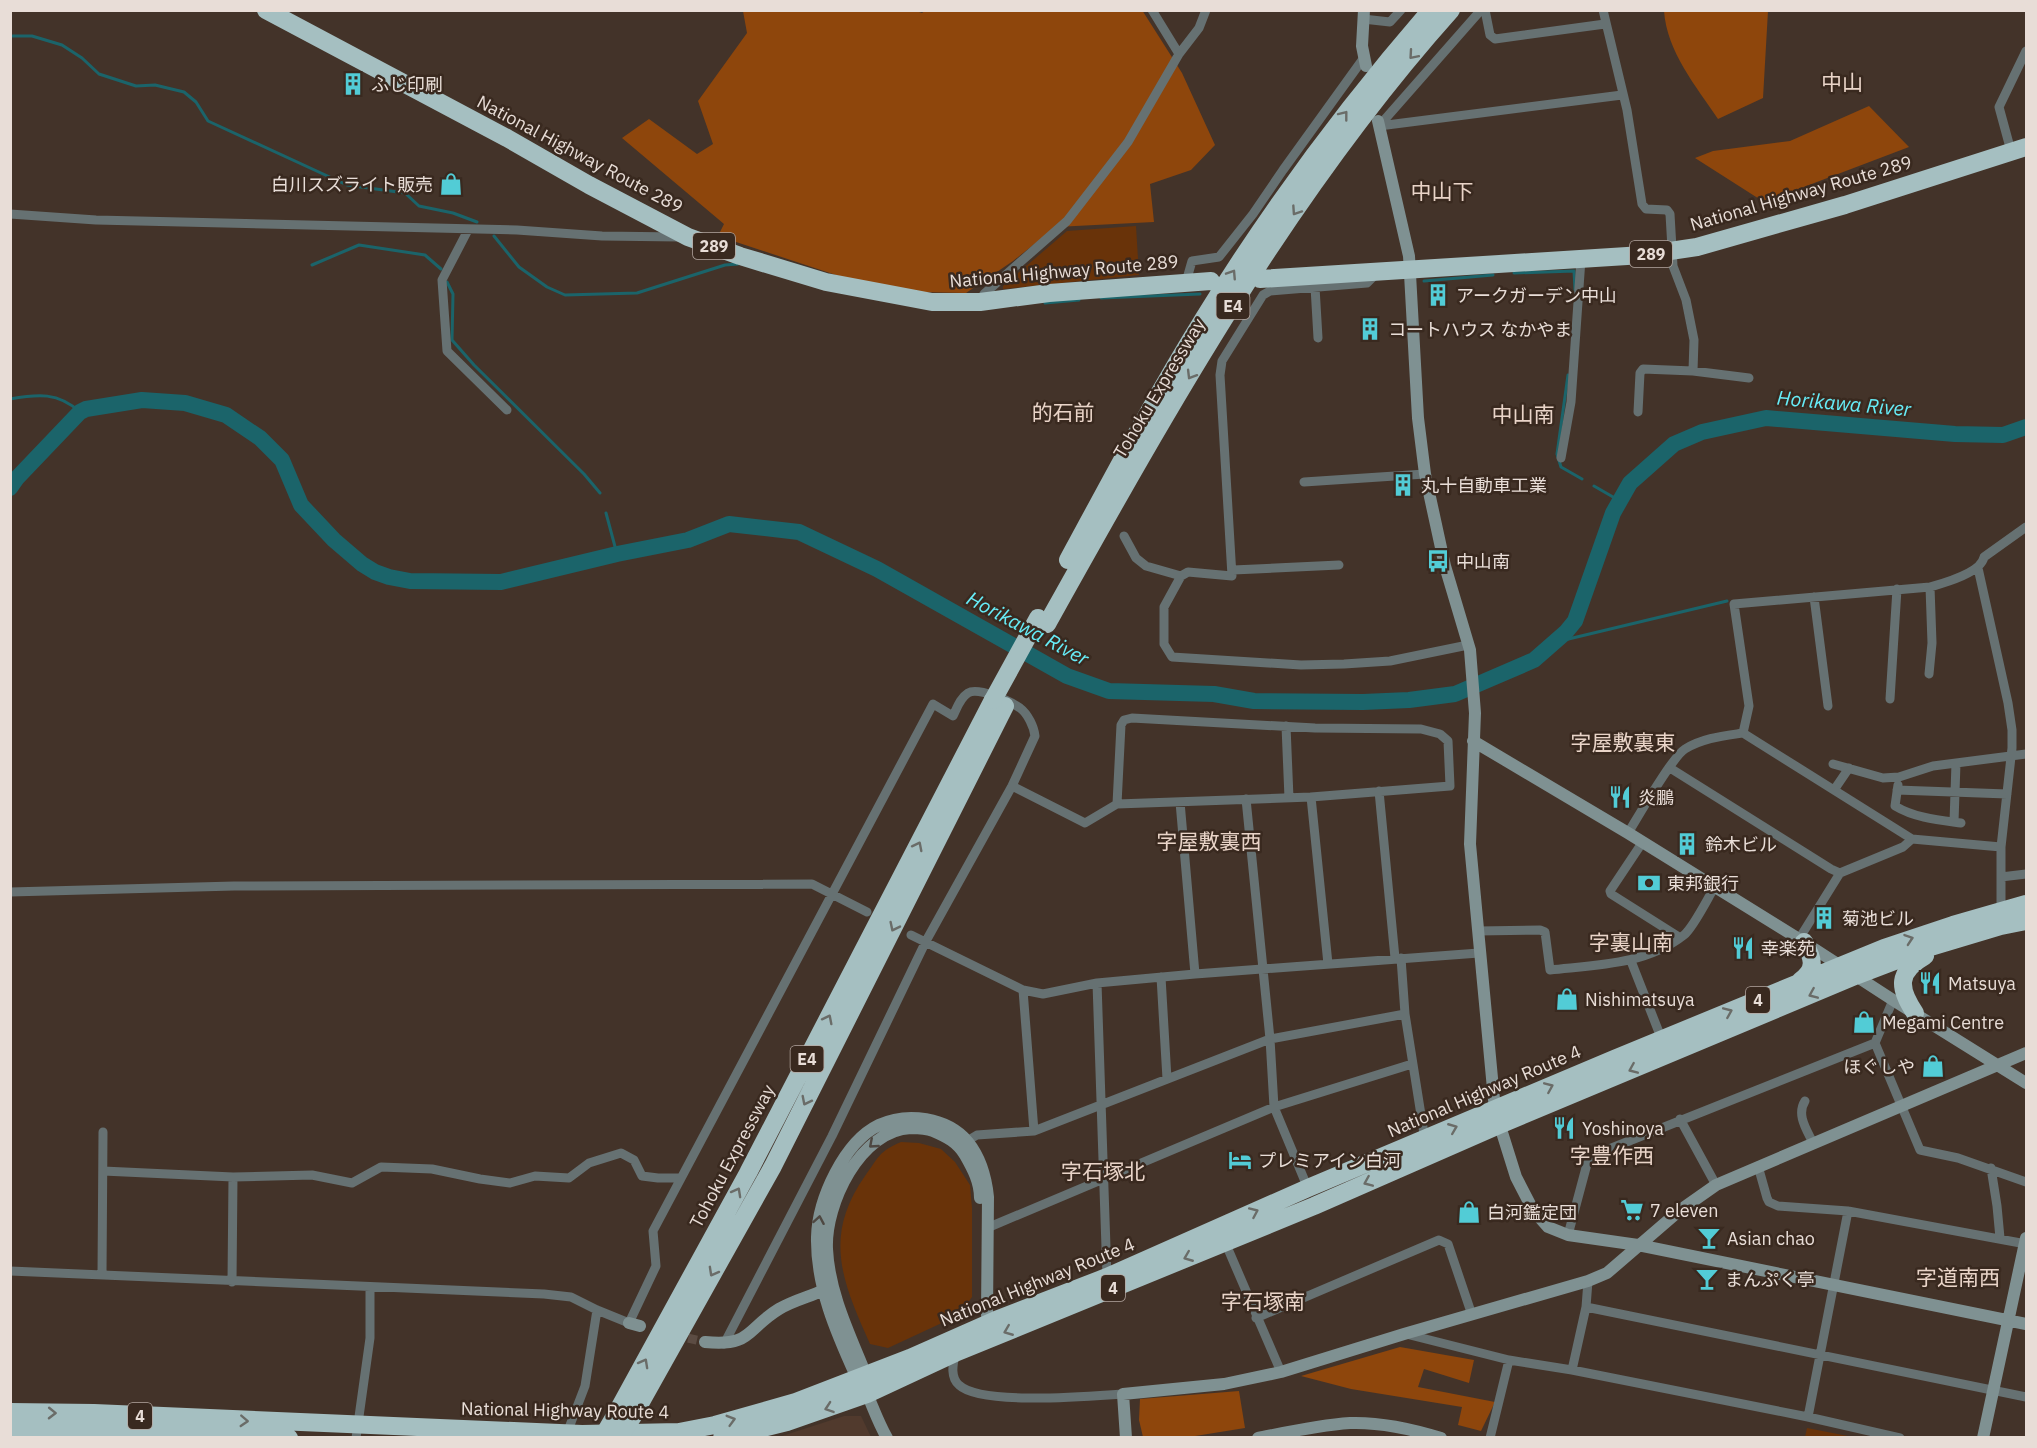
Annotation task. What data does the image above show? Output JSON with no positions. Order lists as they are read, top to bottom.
{
  "streets": {
    "highway": [
      "National Highway Route 289",
      "289",
      "E4",
      "Tohoku Expressway",
      "4",
      "National Highway Route 4"
    ]
  },
  "crossings": [
    ["E4", "Tohoku Expressway"]
  ],
  "districts": [
    "中山",
    "中山下",
    "的石前",
    "中山南",
    "字屋敷裏東",
    "字屋敷裏西",
    "字裏山南",
    "字豊作西",
    "字石塚北",
    "字道南西",
    "字石塚南"
  ],
  "water": ["Horikawa River"],
  "places": {
    "building": [
      "ふじ印刷",
      "アークガーデン中山",
      "コートハウス なかやま",
      "丸十自動車工業",
      "鈴木ビル",
      "菊池ビル"
    ],
    "shop": [
      "白川スズライト販売",
      "Nishimatsuya",
      "Megami Centre",
      "ほぐしや",
      "白河鑑定団"
    ],
    "bus stop": ["中山南"],
    "restaurant": [
      "炎鵬",
      "幸楽苑",
      "Matsuya",
      "Yoshinoya"
    ],
    "bank": ["東邦銀行"],
    "hotel": ["プレミアイン白河"],
    "supermarket": ["7 eleven"],
    "bar": ["Asian chao", "まんぷく亭"]
  }
}
